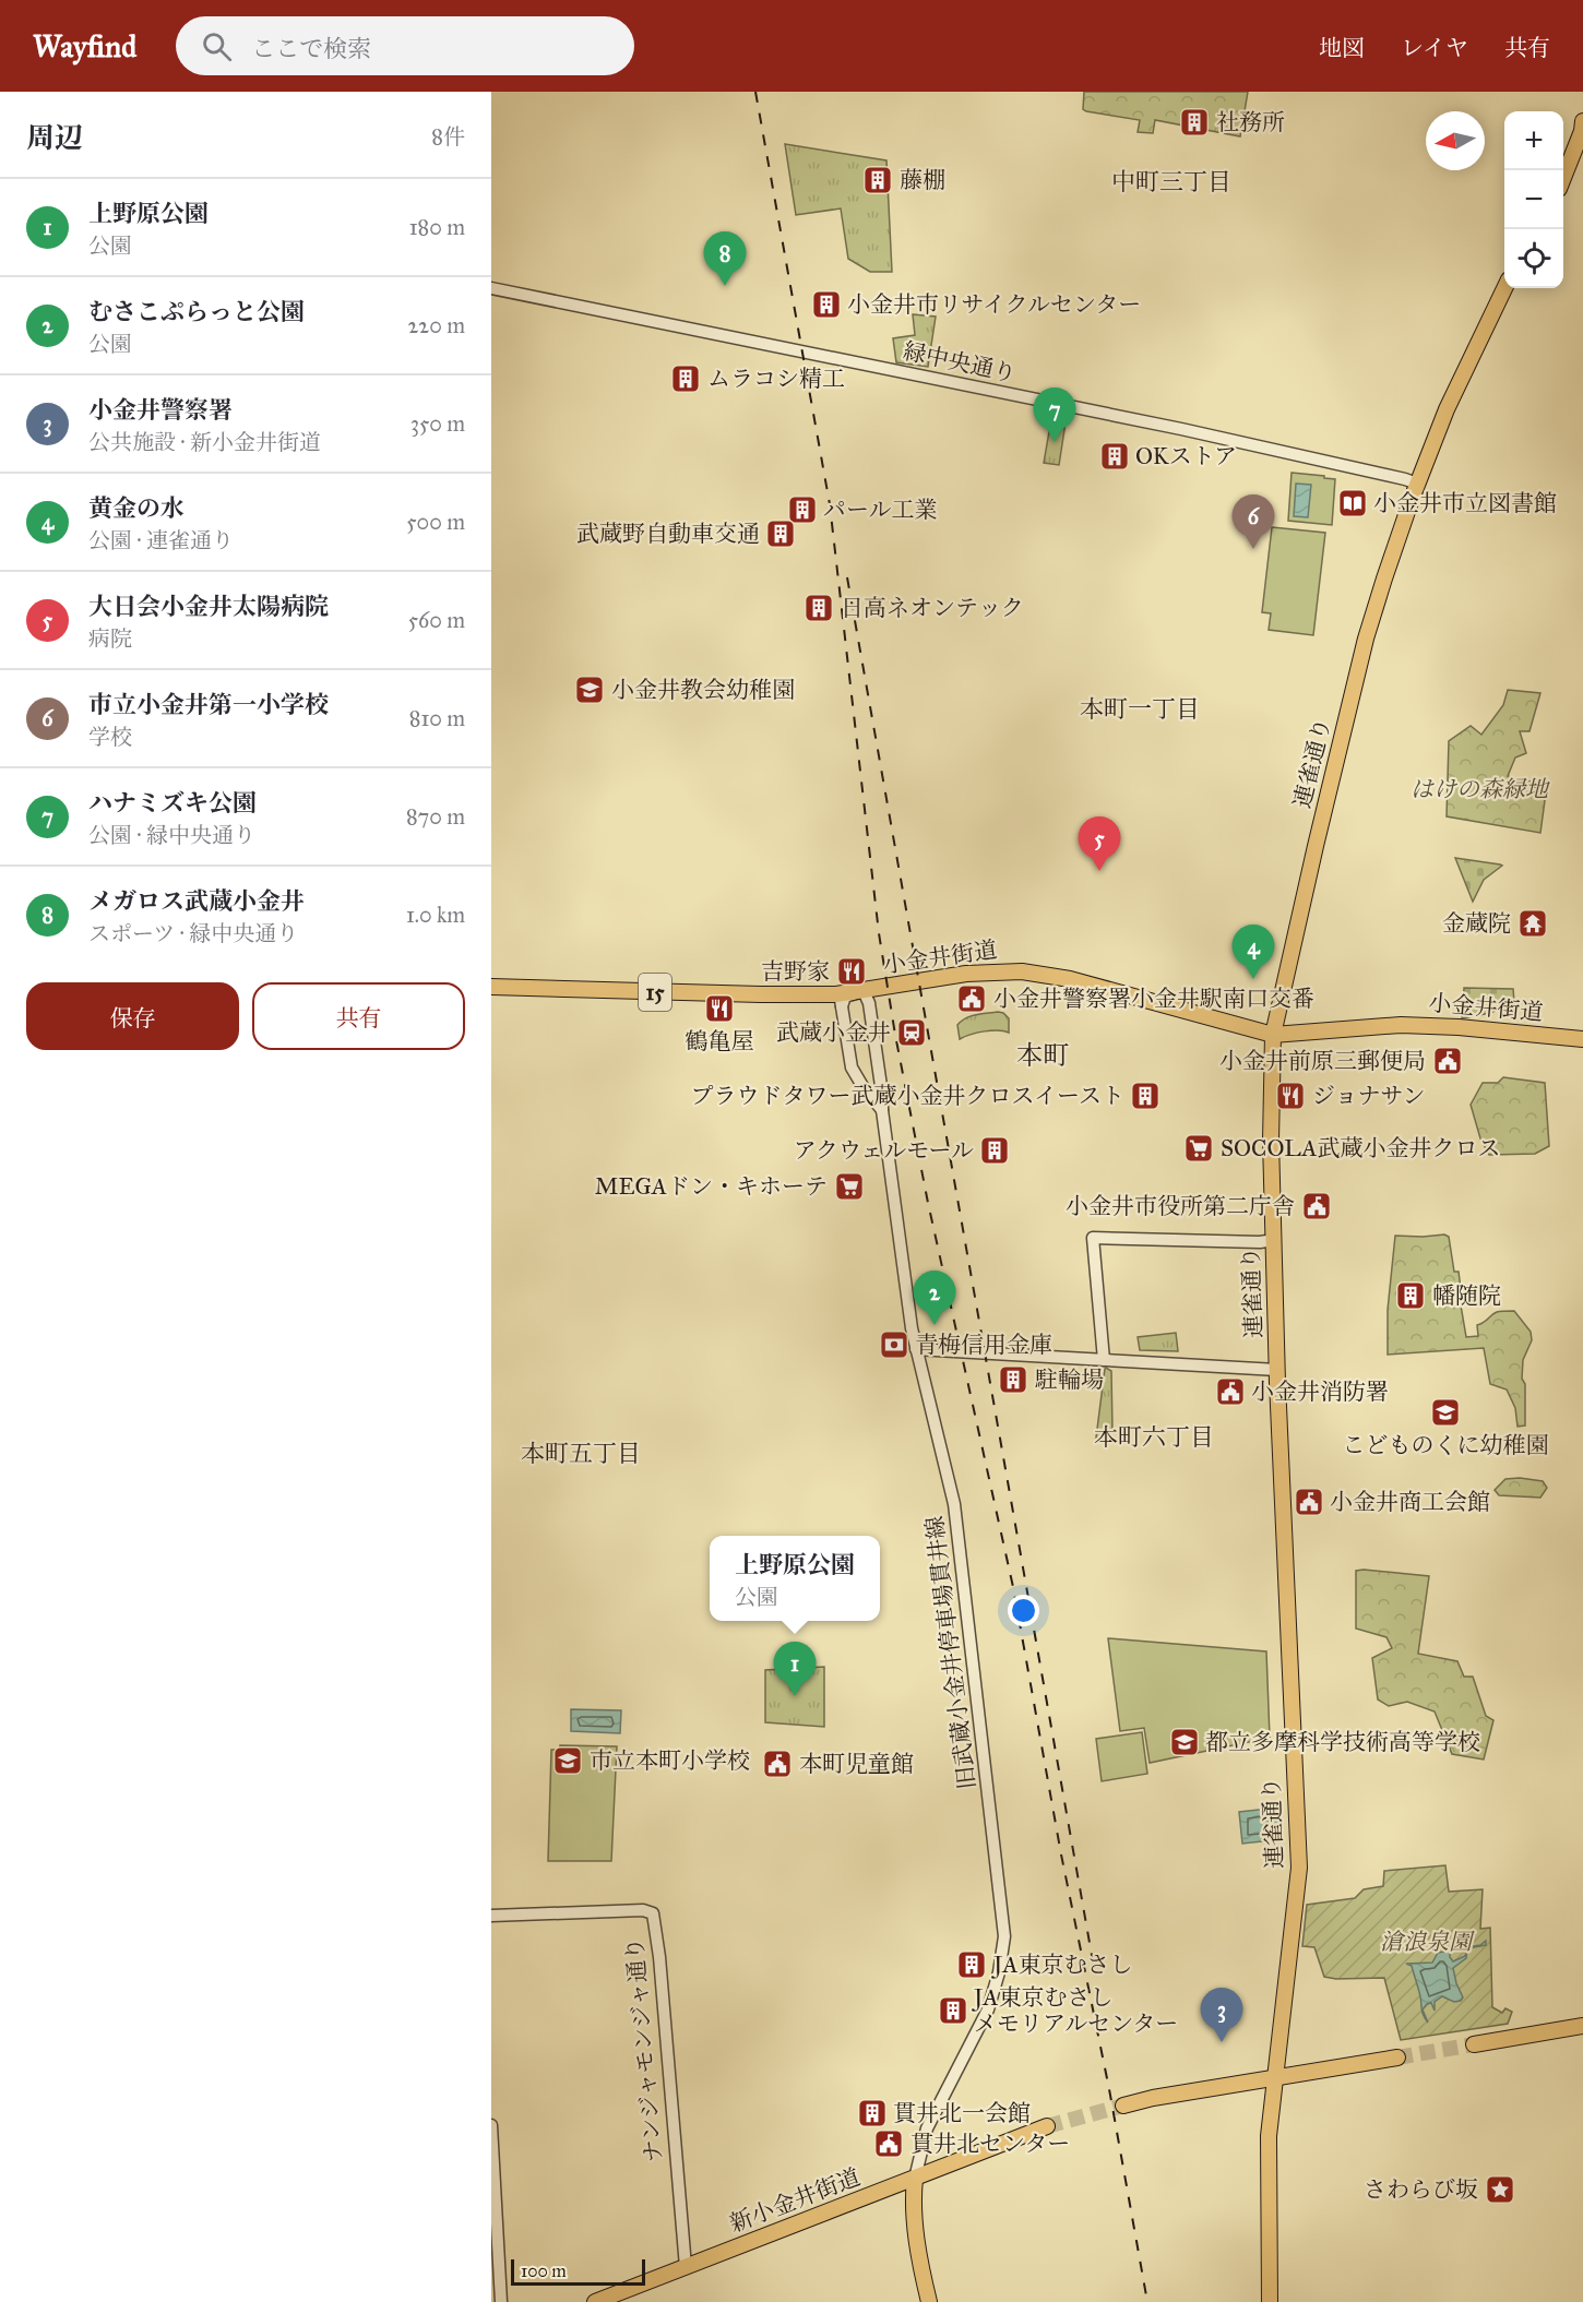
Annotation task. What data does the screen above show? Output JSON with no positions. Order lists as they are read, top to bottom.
{
  "streets": {
    "main road": [
      "連雀通り",
      "小金井街道",
      "15",
      "新小金井街道"
    ],
    "street": ["緑中央通り", "旧武蔵小金井停車場貫井線", "ナンジャモンジャ通り"]
  },
  "crossings": [
    ["緑中央通り", "連雀通り"],
    ["連雀通り", "小金井街道"],
    ["小金井街道", "旧武蔵小金井停車場貫井線"],
    ["旧武蔵小金井停車場貫井線", "新小金井街道"],
    ["ナンジャモンジャ通り", "新小金井街道"]
  ],
  "districts": [
    "中町三丁目",
    "本町一丁目",
    "本町",
    "本町六丁目",
    "本町五丁目"
  ],
  "parks": ["はけの森緑地", "滄浪泉園"],
  "places": {
    "building": [
      "社務所",
      "藤棚",
      "小金井市リサイクルセンター",
      "ムラコシ精工",
      "OKストア",
      "パール工業",
      "武蔵野自動車交通",
      "日高ネオンテック",
      "プラウドタワー武蔵小金井クロスイースト",
      "アクウェルモール",
      "幡随院",
      "駐輪場",
      "JA東京むさし",
      "JA東京むさし メモリアルセンター",
      "貫井北一会館"
    ],
    "library": ["小金井市立図書館"],
    "school or university": [
      "小金井教会幼稚園",
      "こどものくに幼稚園",
      "都立多摩科学技術高等学校",
      "市立本町小学校"
    ],
    "temple": ["金蔵院"],
    "restaurant": ["吉野家", "鶴亀屋", "ジョナサン"],
    "public building": [
      "小金井警察署小金井駅南口交番",
      "小金井前原三郵便局",
      "小金井市役所第二庁舎",
      "小金井消防署",
      "小金井商工会館",
      "本町児童館",
      "貫井北センター"
    ],
    "station": ["武蔵小金井"],
    "supermarket": ["SOCOLA武蔵小金井クロス", "MEGAドン・キホーテ"],
    "bank": ["青梅信用金庫"],
    "place": ["さわらび坂"]
  },
  "scale_bar": "100 m",
  "north": "left",
  "page": {
    "header": "Wayfind",
    "search": "ここで検索",
    "nav": ["地図", "レイヤ", "共有"],
    "heading": ["周辺", "8件"],
    "map_buttons": ["+", "−"],
    "list": [
      {
        "mark": "1",
        "name": "上野原公園",
        "note": "公園",
        "value": "180 m"
      },
      {
        "mark": "2",
        "name": "むさこぷらっと公園",
        "note": "公園",
        "value": "220 m"
      },
      {
        "mark": "3",
        "name": "小金井警察署",
        "note": "公共施設 · 新小金井街道",
        "value": "350 m"
      },
      {
        "mark": "4",
        "name": "黄金の水",
        "note": "公園 · 連雀通り",
        "value": "500 m"
      },
      {
        "mark": "5",
        "name": "大日会小金井太陽病院",
        "note": "病院",
        "value": "560 m"
      },
      {
        "mark": "6",
        "name": "市立小金井第一小学校",
        "note": "学校",
        "value": "810 m"
      },
      {
        "mark": "7",
        "name": "ハナミズキ公園",
        "note": "公園 · 緑中央通り",
        "value": "870 m"
      },
      {
        "mark": "8",
        "name": "メガロス武蔵小金井",
        "note": "スポーツ · 緑中央通り",
        "value": "1.0 km"
      }
    ],
    "pins": [
      "8",
      "7",
      "6",
      "5",
      "4",
      "2",
      "1",
      "3"
    ],
    "buttons": ["保存", "共有"],
    "popup": ["上野原公園", "公園"],
    "scale": "100 m"
  }
}
